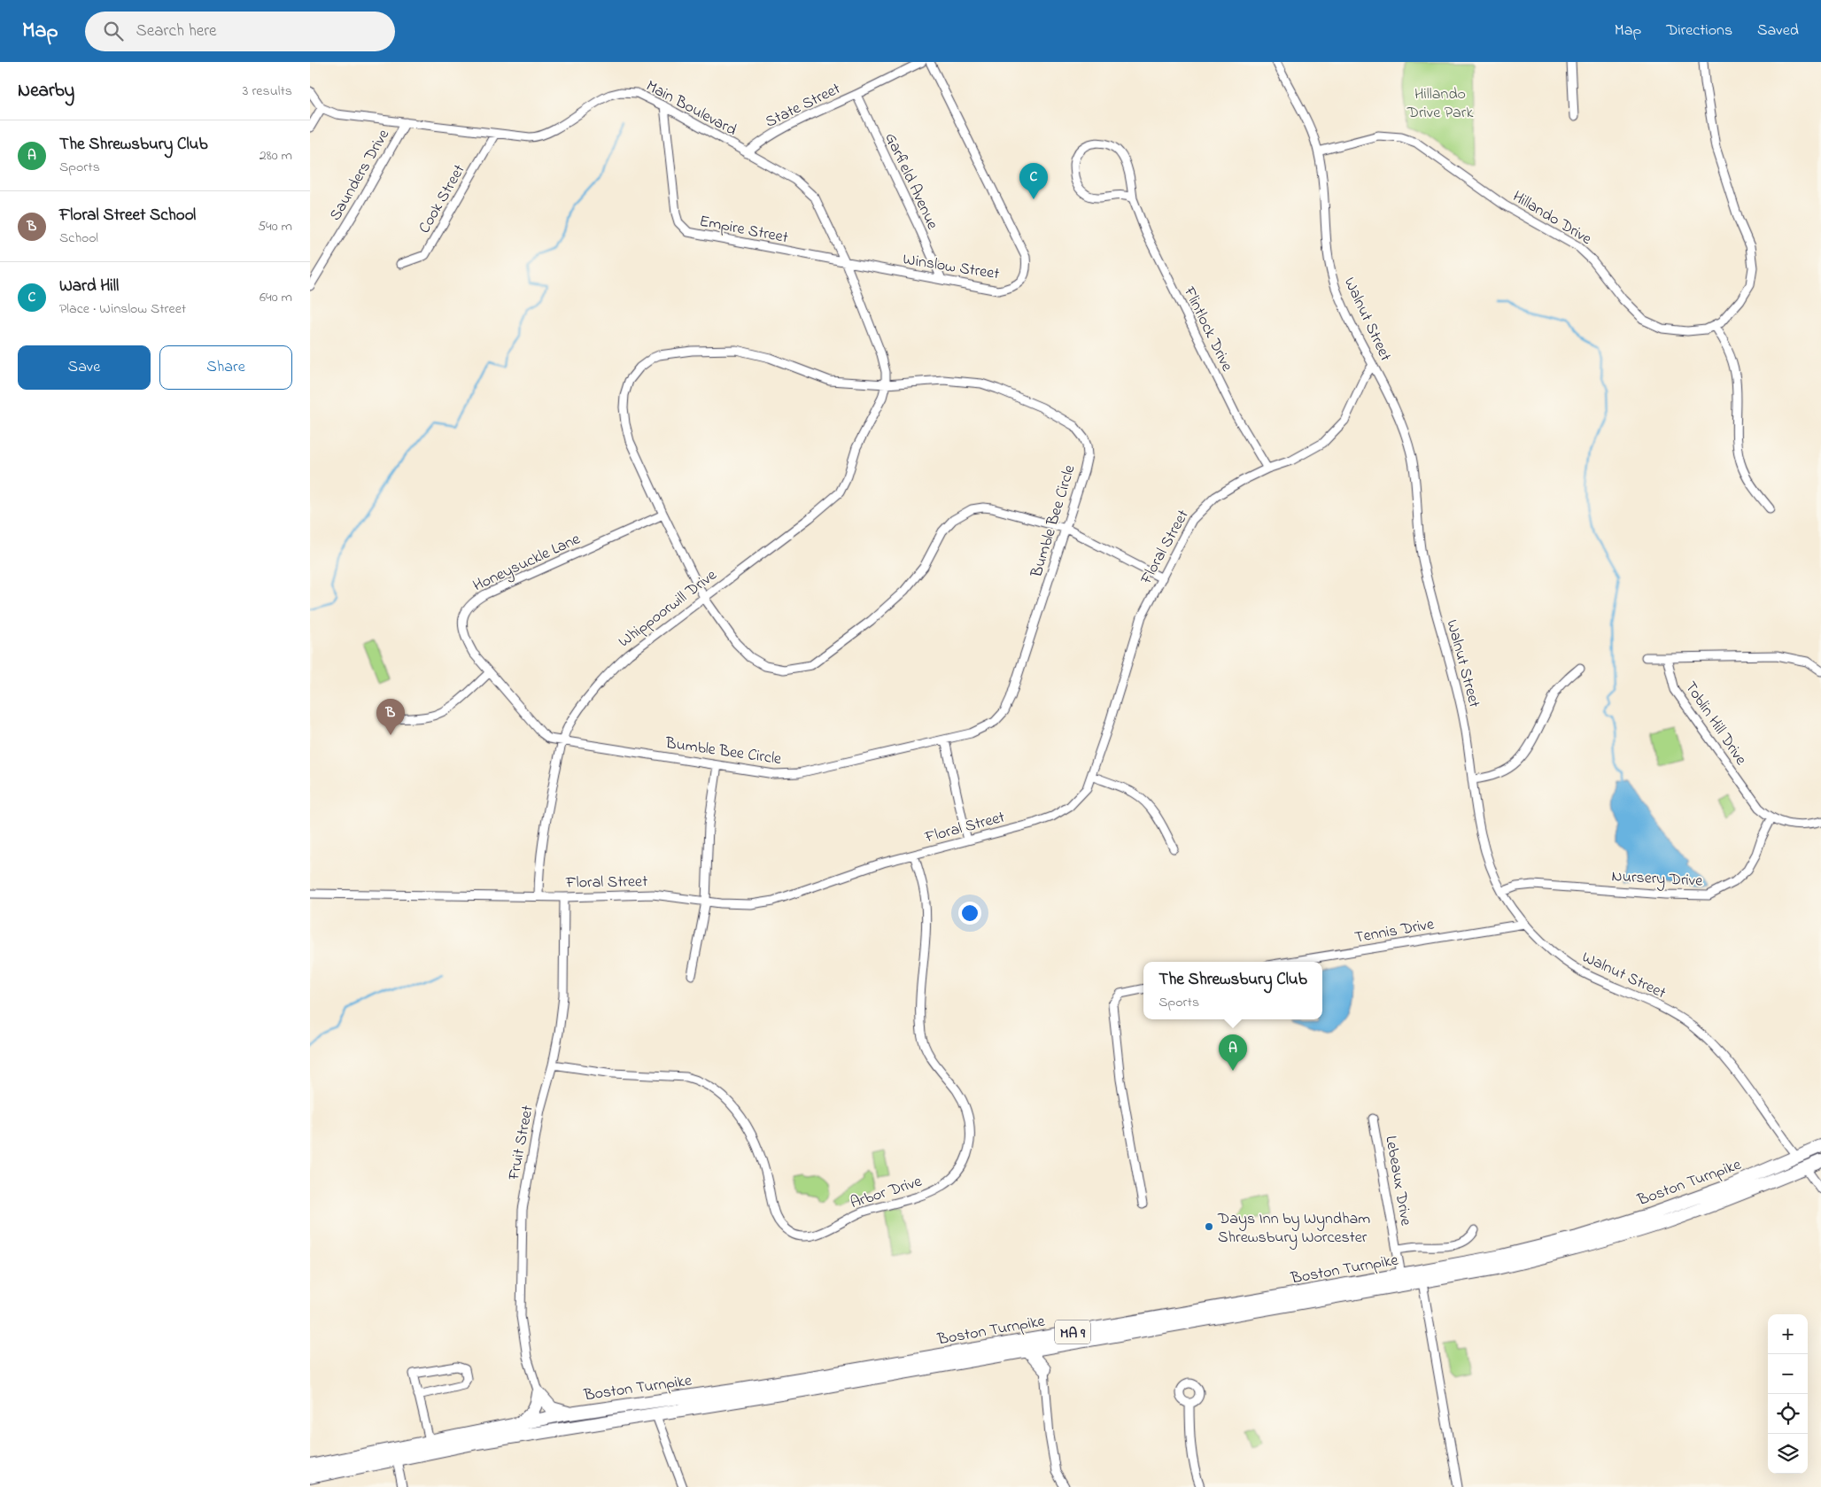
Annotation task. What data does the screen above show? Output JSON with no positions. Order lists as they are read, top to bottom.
{
  "streets": {
    "highway": ["Boston Turnpike", "MA 9"],
    "street": [
      "State Street",
      "Main Boulevard",
      "Saunders Drive",
      "Garfield Avenue",
      "Cook Street",
      "Hillando Drive",
      "Empire Street",
      "Winslow Street",
      "Walnut Street",
      "Flintlock Drive",
      "Bumble Bee Circle",
      "Floral Street",
      "Honeysuckle Lane",
      "Whippoorwill Drive",
      "Toblin Hill Drive",
      "Nursery Drive",
      "Tennis Drive",
      "Fruit Street",
      "Lebeaux Drive",
      "Arbor Drive"
    ]
  },
  "crossings": [
    ["State Street", "Main Boulevard"],
    ["State Street", "Garfield Avenue"],
    ["Main Boulevard", "Saunders Drive"],
    ["Main Boulevard", "Cook Street"],
    ["Main Boulevard", "Empire Street"],
    ["Main Boulevard", "Winslow Street"],
    ["Main Boulevard", "Bumble Bee Circle"],
    ["Main Boulevard", "Whippoorwill Drive"],
    ["Garfield Avenue", "Winslow Street"],
    ["Hillando Drive", "Walnut Street"],
    ["Empire Street", "Winslow Street"],
    ["Walnut Street", "Floral Street"],
    ["Walnut Street", "Nursery Drive"],
    ["Walnut Street", "Tennis Drive"],
    ["Walnut Street", "Boston Turnpike"],
    ["Flintlock Drive", "Floral Street"],
    ["Bumble Bee Circle", "Floral Street"],
    ["Bumble Bee Circle", "Honeysuckle Lane"],
    ["Bumble Bee Circle", "Whippoorwill Drive"],
    ["Floral Street", "Whippoorwill Drive"],
    ["Floral Street", "Fruit Street"],
    ["Floral Street", "Arbor Drive"],
    ["Honeysuckle Lane", "Whippoorwill Drive"],
    ["Toblin Hill Drive", "Nursery Drive"],
    ["Fruit Street", "Arbor Drive"],
    ["Lebeaux Drive", "Boston Turnpike"]
  ],
  "parks": ["Hillando Drive Park"],
  "places": ["Days Inn by Wyndham Shrewsbury Worcester"],
  "page": {
    "header": "Map",
    "search": "Search here",
    "nav": ["Map", "Directions", "Saved"],
    "heading": ["Nearby", "3 results"],
    "list": [
      {
        "mark": "A",
        "name": "The Shrewsbury Club",
        "note": "Sports",
        "value": "280 m"
      },
      {
        "mark": "B",
        "name": "Floral Street School",
        "note": "School",
        "value": "540 m"
      },
      {
        "mark": "C",
        "name": "Ward Hill",
        "note": "Place · Winslow Street",
        "value": "640 m"
      }
    ],
    "pins": ["C", "B", "A"],
    "buttons": ["Save", "Share"],
    "popup": ["The Shrewsbury Club", "Sports"],
    "map_buttons": ["+", "−"]
  }
}
